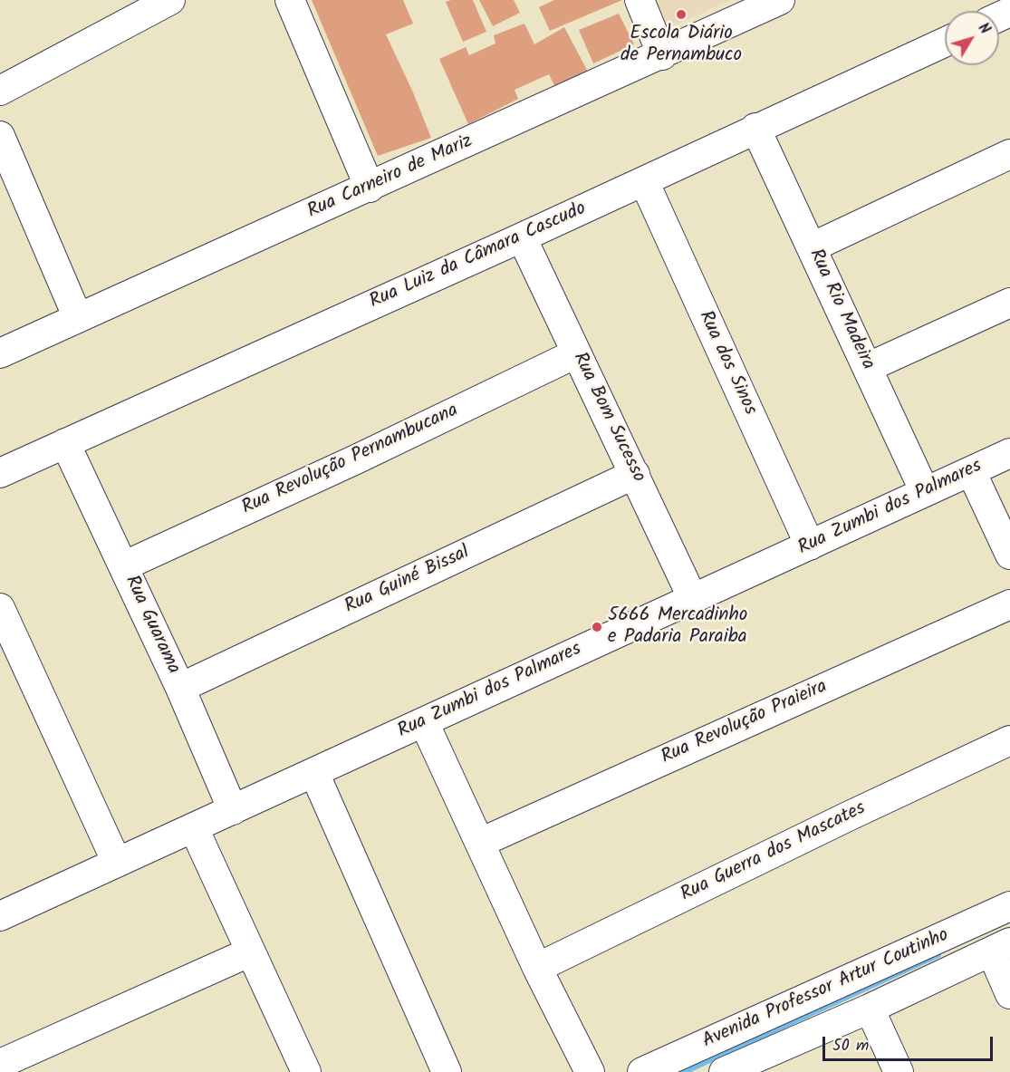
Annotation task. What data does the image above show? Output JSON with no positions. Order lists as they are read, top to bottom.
{
  "streets": {
    "street": [
      "Rua Carneiro de Mariz",
      "Rua Luiz da Câmara Cascudo",
      "Rua Rio Madeira",
      "Rua dos Sinos",
      "Rua Bom Sucesso",
      "Rua Revolução Pernambucana",
      "Rua Zumbi dos Palmares",
      "Rua Guiné Bissal",
      "Rua Guarama",
      "Rua Revolução Praieira",
      "Rua Guerra dos Mascates",
      "Avenida Professor Artur Coutinho"
    ]
  },
  "crossings": [
    ["Rua Luiz da Câmara Cascudo", "Rua Rio Madeira"],
    ["Rua Luiz da Câmara Cascudo", "Rua dos Sinos"],
    ["Rua Luiz da Câmara Cascudo", "Rua Bom Sucesso"],
    ["Rua Luiz da Câmara Cascudo", "Rua Guarama"],
    ["Rua Rio Madeira", "Rua Zumbi dos Palmares"],
    ["Rua dos Sinos", "Rua Zumbi dos Palmares"],
    ["Rua Bom Sucesso", "Rua Revolução Pernambucana"],
    ["Rua Bom Sucesso", "Rua Zumbi dos Palmares"],
    ["Rua Bom Sucesso", "Rua Guiné Bissal"],
    ["Rua Revolução Pernambucana", "Rua Guarama"],
    ["Rua Zumbi dos Palmares", "Rua Guarama"],
    ["Rua Guiné Bissal", "Rua Guarama"]
  ],
  "places": ["Escola Diário de Pernambuco", "5666 Mercadinho e Padaria Paraiba"],
  "scale_bar": "50 m",
  "north": "top right"
}
